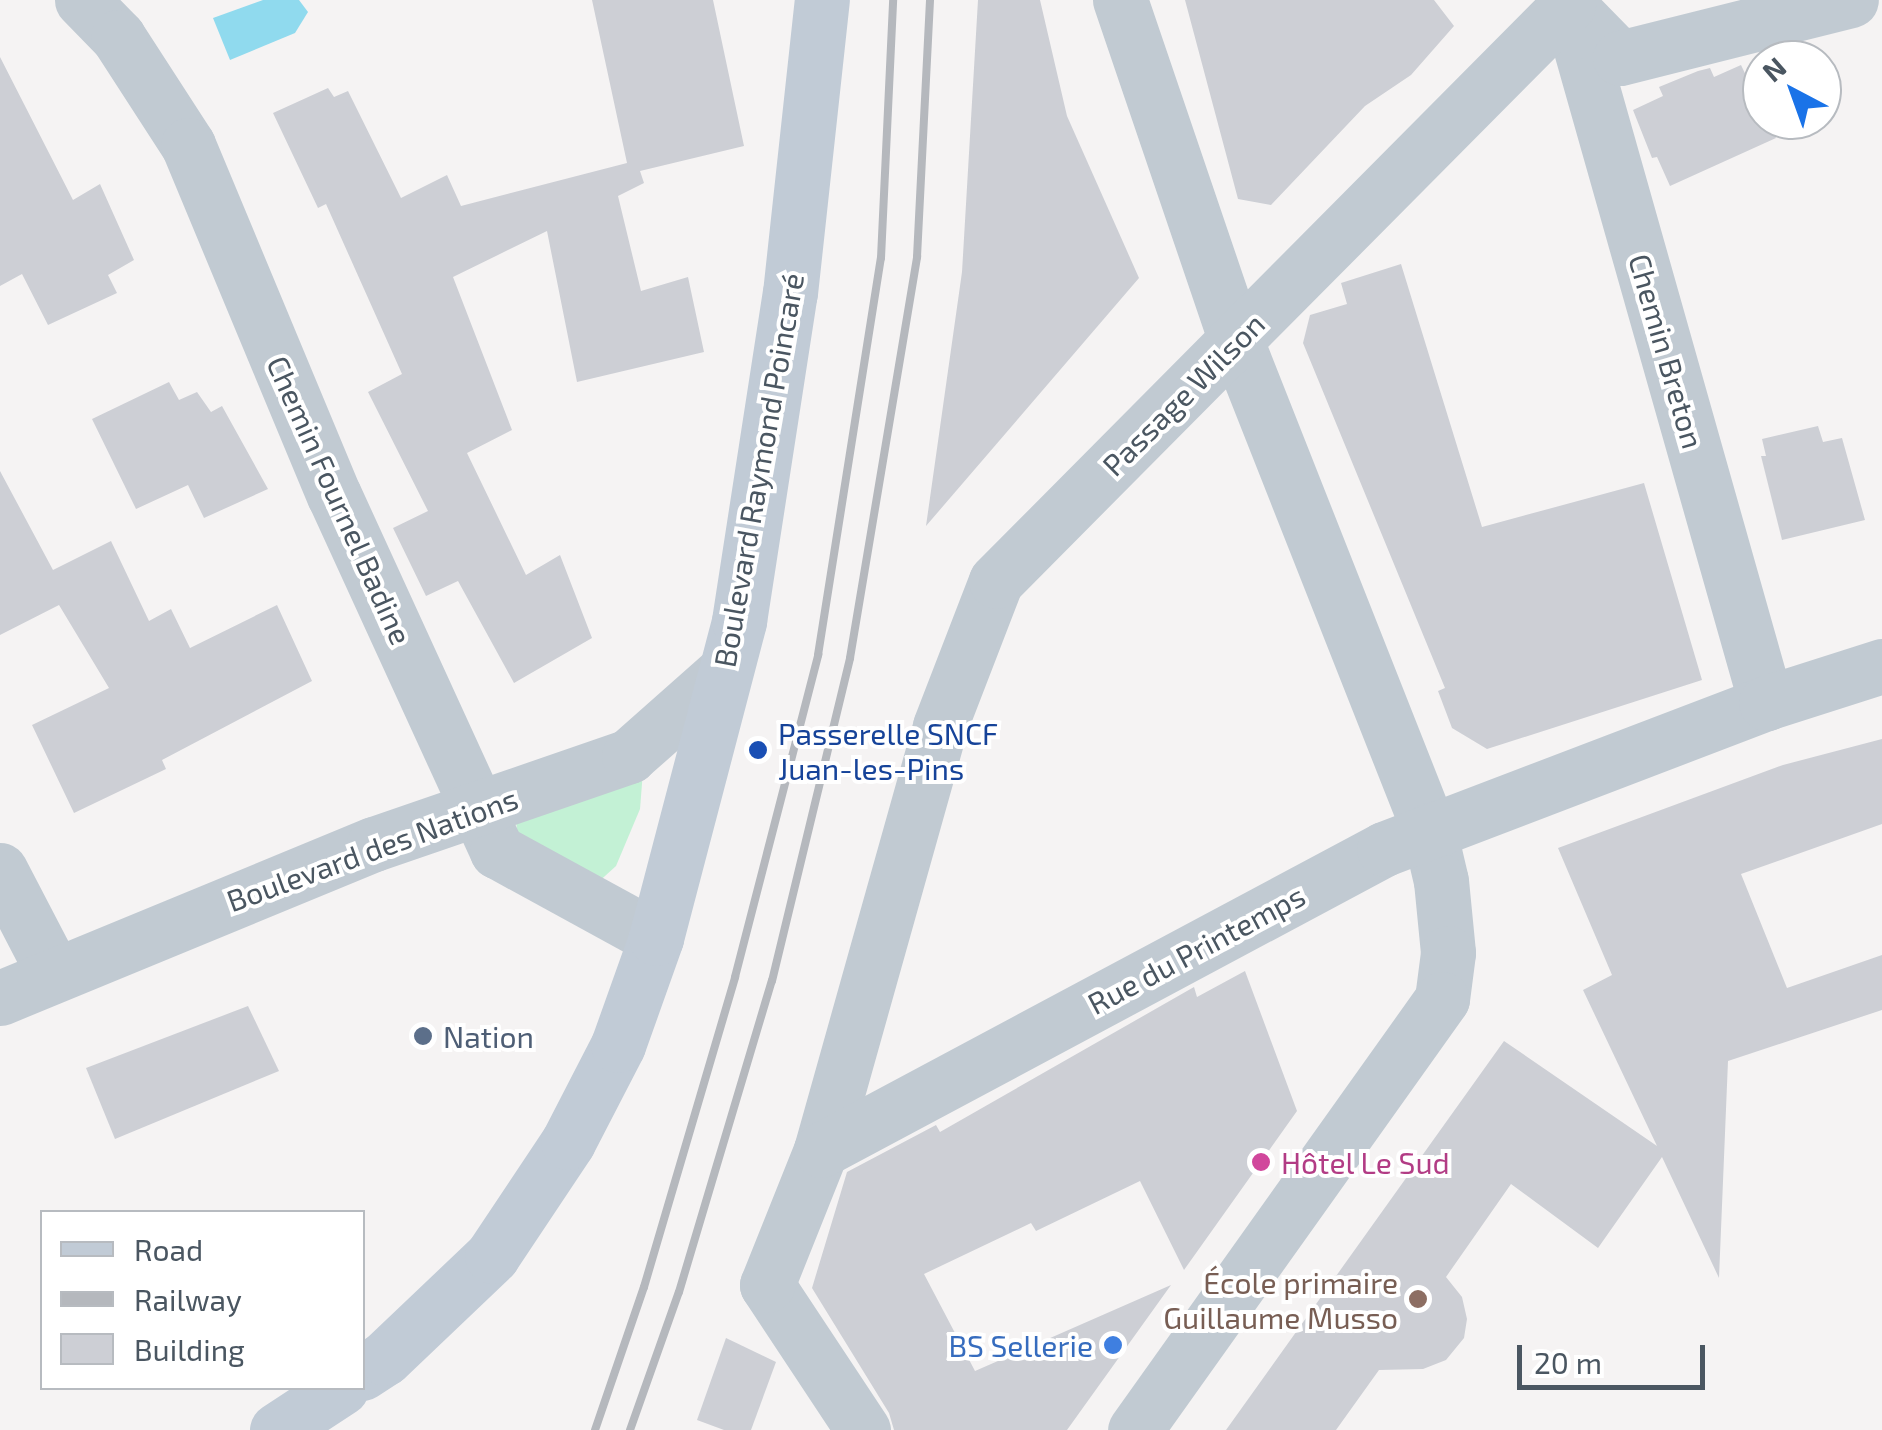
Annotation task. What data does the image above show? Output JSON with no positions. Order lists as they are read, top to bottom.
{
  "streets": {
    "main road": ["Boulevard Raymond Poincaré"],
    "street": [
      "Chemin Breton",
      "Passage Wilson",
      "Chemin Fournel Badine",
      "Boulevard des Nations",
      "Rue du Printemps"
    ]
  },
  "crossings": [
    ["Chemin Breton", "Passage Wilson"],
    ["Chemin Breton", "Rue du Printemps"],
    ["Passage Wilson", "Rue du Printemps"],
    ["Boulevard Raymond Poincaré", "Chemin Fournel Badine"],
    ["Boulevard Raymond Poincaré", "Boulevard des Nations"],
    ["Chemin Fournel Badine", "Boulevard des Nations"]
  ],
  "places": [
    "Passerelle SNCF Juan-les-Pins",
    "Nation",
    "Hôtel Le Sud",
    "École primaire Guillaume Musso",
    "BS Sellerie"
  ],
  "legend": ["Road", "Railway", "Building"],
  "scale_bar": "20 m",
  "north": "top left"
}
